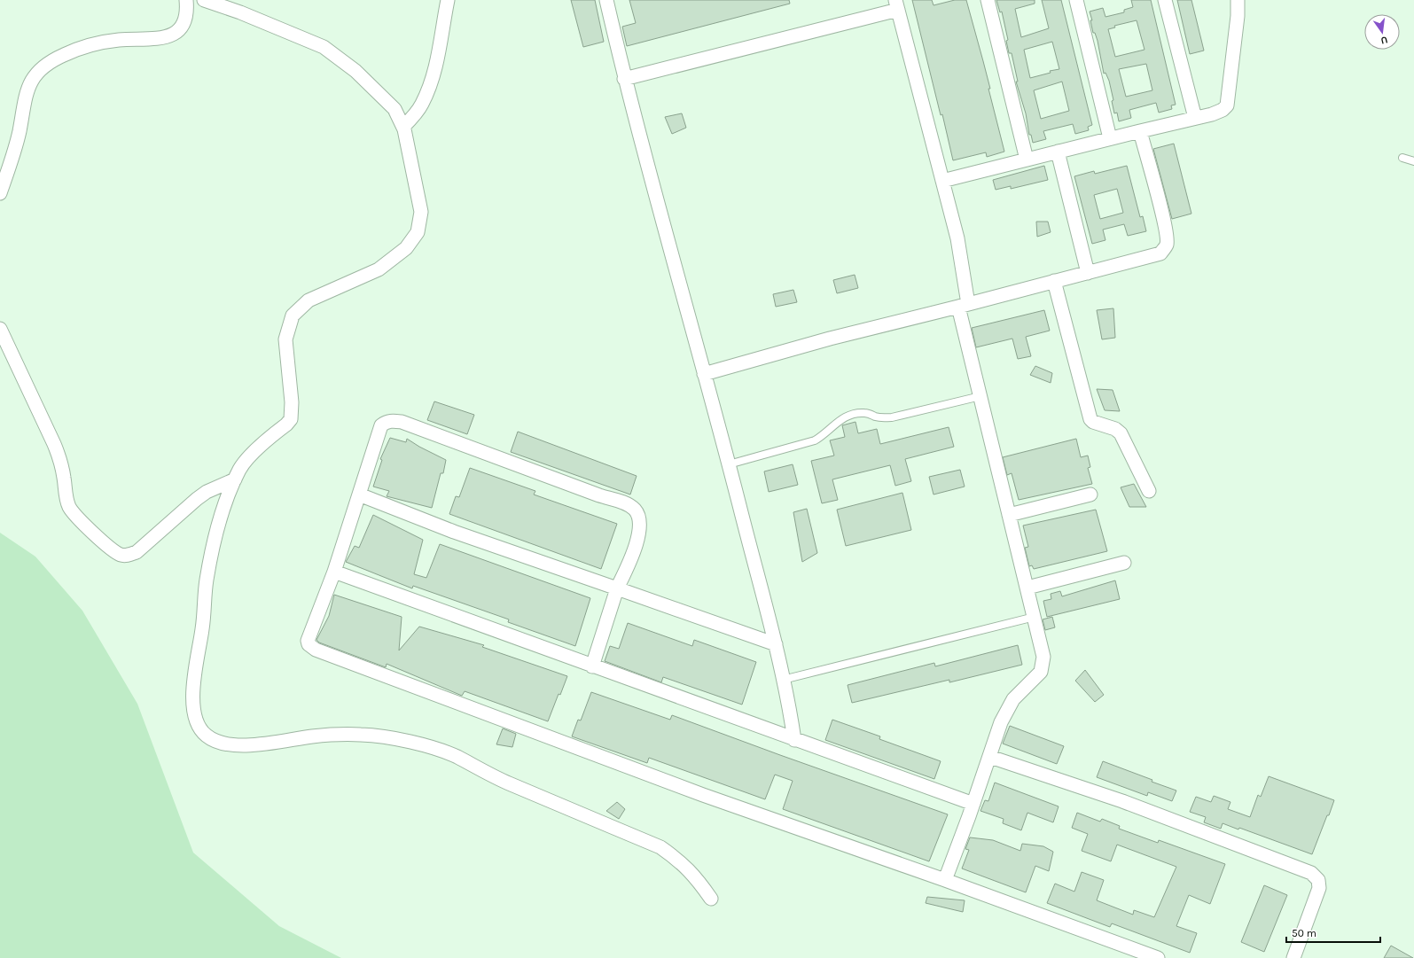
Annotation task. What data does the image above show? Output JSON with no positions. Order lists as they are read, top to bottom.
{
  "scale_bar": "50 m",
  "north": "bottom"
}
